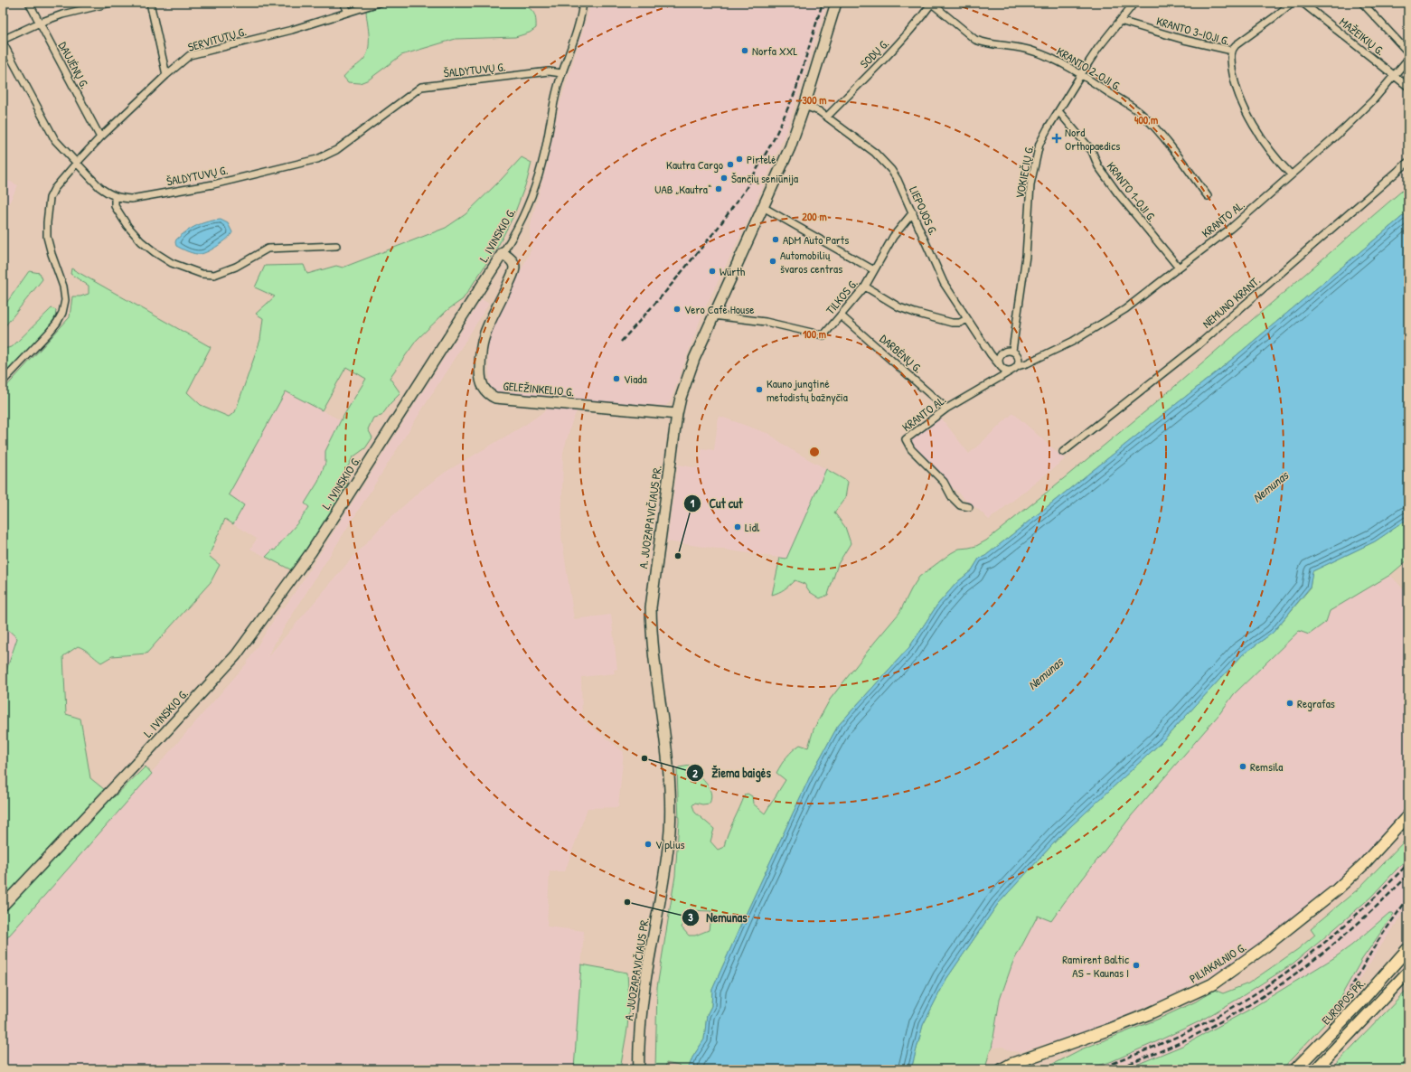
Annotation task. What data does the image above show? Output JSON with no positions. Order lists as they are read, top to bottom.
{
  "streets": {
    "main road": ["PILIAKALNIO G.", "EUROPOS PR."],
    "street": [
      "KRANTO 3-IOJI G.",
      "MAŽEIKIŲ G.",
      "SERVITUTŲ G.",
      "SODŲ G.",
      "DAUJĖNŲ G.",
      "KRANTO 2-OJI G.",
      "ŠALDYTUVŲ G.",
      "VOKIEČIŲ G.",
      "KRANTO 1-OJI G.",
      "LIEPOJOS G.",
      "KRANTO AL.",
      "L. IVINSKIO G.",
      "TILKOS G.",
      "NEMUNO KRANT.",
      "DARBĖNŲ G.",
      "GELEŽINKELIO G.",
      "A. JUOZAPAVIČIAUS PR."
    ]
  },
  "crossings": [
    ["KRANTO 3-IOJI G.", "VOKIEČIŲ G."],
    ["KRANTO 3-IOJI G.", "KRANTO AL."],
    ["MAŽEIKIŲ G.", "KRANTO AL."],
    ["SERVITUTŲ G.", "DAUJĖNŲ G."],
    ["SERVITUTŲ G.", "ŠALDYTUVŲ G."],
    ["SODŲ G.", "KRANTO 2-OJI G."],
    ["SODŲ G.", "LIEPOJOS G."],
    ["KRANTO 2-OJI G.", "VOKIEČIŲ G."],
    ["ŠALDYTUVŲ G.", "L. IVINSKIO G."],
    ["VOKIEČIŲ G.", "KRANTO 1-OJI G."],
    ["VOKIEČIŲ G.", "LIEPOJOS G."],
    ["VOKIEČIŲ G.", "KRANTO AL."],
    ["KRANTO 1-OJI G.", "KRANTO AL."],
    ["LIEPOJOS G.", "KRANTO AL."],
    ["LIEPOJOS G.", "TILKOS G."],
    ["LIEPOJOS G.", "A. JUOZAPAVIČIAUS PR."],
    ["KRANTO AL.", "DARBĖNŲ G."],
    ["L. IVINSKIO G.", "GELEŽINKELIO G."],
    ["TILKOS G.", "DARBĖNŲ G."],
    ["TILKOS G.", "A. JUOZAPAVIČIAUS PR."],
    ["GELEŽINKELIO G.", "A. JUOZAPAVIČIAUS PR."]
  ],
  "water": ["Nemunas"],
  "places": {
    "other": [
      "Norfa XXL",
      "Pirtelė",
      "Kautra Cargo",
      "Šančių seniūnija",
      "UAB „Kautra“",
      "ADM Auto Parts",
      "Automobilių švaros centras",
      "Würth",
      "Vero Cafe House",
      "Viada",
      "Kauno jungtinė metodistų bažnyčia",
      "Lidl",
      "Cut cut",
      "Regrafas",
      "Žiema baigės",
      "Remsila",
      "V plius",
      "Nemunas",
      "Ramirent Baltic AS - Kaunas I"
    ],
    "health": ["Nord Orthopaedics"]
  },
  "rings": [
    "300 m",
    "400 m",
    "200 m",
    "100 m"
  ]
}
